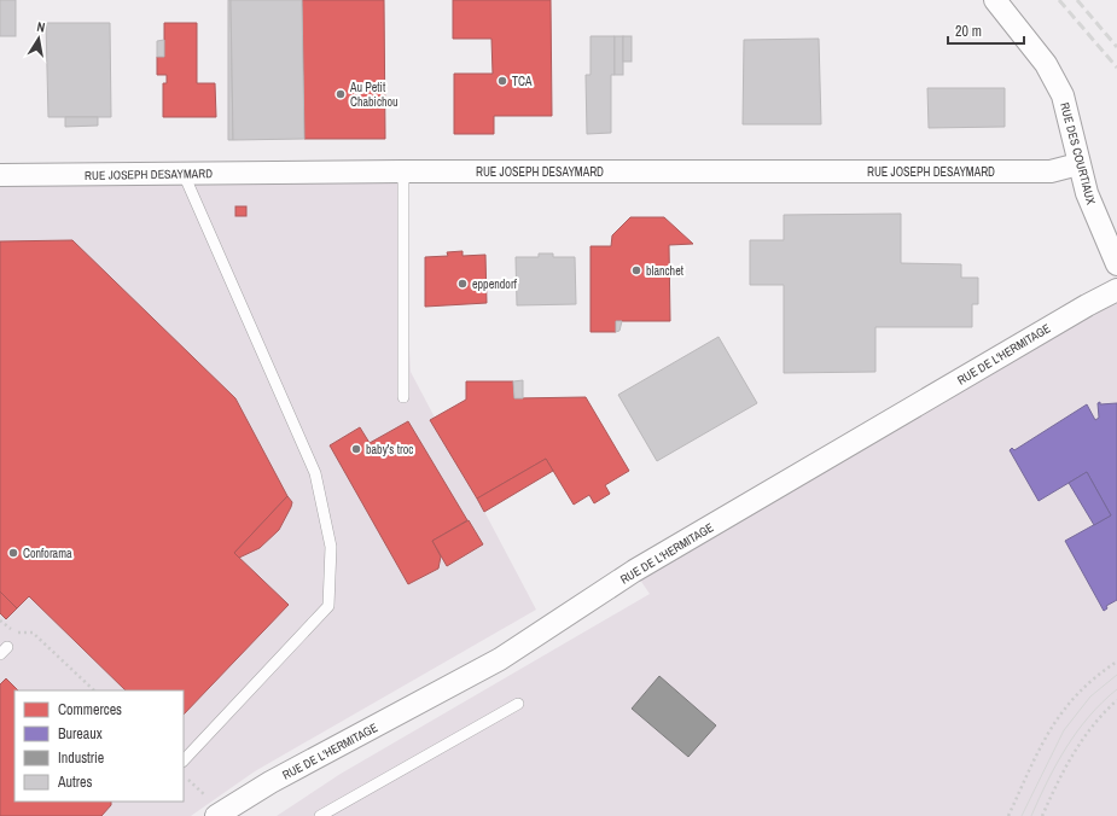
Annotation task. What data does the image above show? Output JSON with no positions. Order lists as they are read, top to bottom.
{
  "streets": {
    "street": ["RUE DES COURTIAUX", "RUE JOSEPH DESAYMARD", "RUE DE L'HERMITAGE"]
  },
  "crossings": [
    ["RUE DES COURTIAUX", "RUE JOSEPH DESAYMARD"]
  ],
  "places": [
    "TCA",
    "Au Petit Chabichou",
    "blanchet",
    "eppendorf",
    "baby's troc",
    "Conforama"
  ],
  "legend": [
    "Commerces",
    "Bureaux",
    "Industrie",
    "Autres"
  ],
  "scale_bar": "20 m",
  "north": "top"
}
